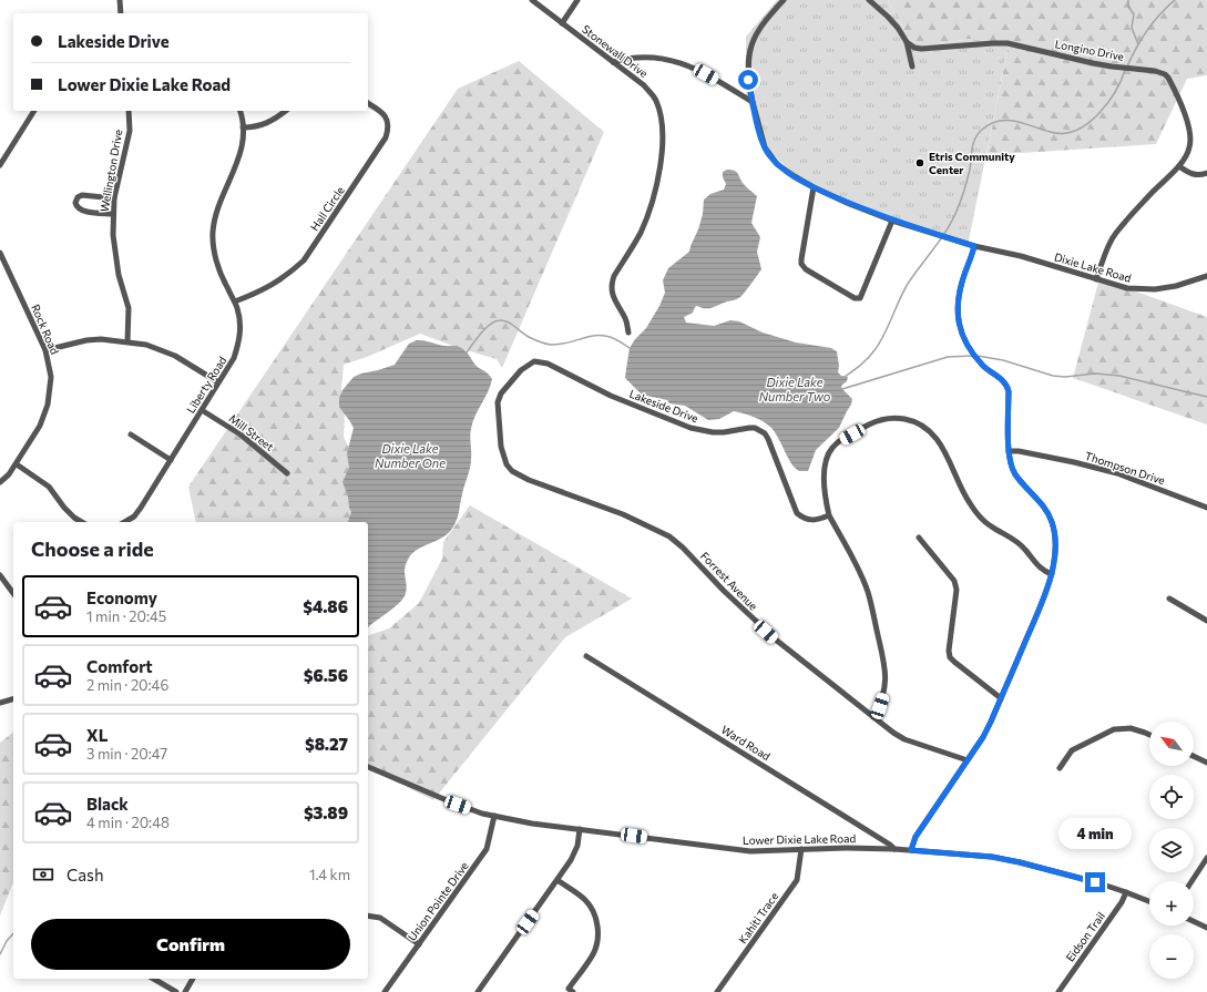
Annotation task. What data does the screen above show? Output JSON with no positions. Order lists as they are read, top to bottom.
{
  "streets": {
    "street": [
      "Longino Drive",
      "Stonewall Drive",
      "Wellington Drive",
      "Hall Circle",
      "Dixie Lake Road",
      "Rock Road",
      "Liberty Road",
      "Lakeside Drive",
      "Mill Street",
      "Thompson Drive",
      "Forrest Avenue",
      "Ward Road",
      "Lower Dixie Lake Road",
      "Union Pointe Drive",
      "Kahiti Trace",
      "Eidson Trail"
    ]
  },
  "crossings": [
    ["Longino Drive", "Dixie Lake Road"],
    ["Hall Circle", "Liberty Road"],
    ["Liberty Road", "Mill Street"],
    ["Lakeside Drive", "Forrest Avenue"],
    ["Ward Road", "Lower Dixie Lake Road"],
    ["Lower Dixie Lake Road", "Union Pointe Drive"],
    ["Lower Dixie Lake Road", "Kahiti Trace"],
    ["Lower Dixie Lake Road", "Eidson Trail"]
  ],
  "water": ["Dixie Lake Number Two", "Dixie Lake Number One"],
  "places": ["Etris Community Center"],
  "north": "top left",
  "page": {
    "banner": ["Lakeside Drive", "Lower Dixie Lake Road"],
    "heading": "Choose a ride",
    "list": [
      {
        "name": "Economy",
        "note": "1 min · 20:45",
        "value": "$4.86"
      },
      {
        "name": "Comfort",
        "note": "2 min · 20:46",
        "value": "$6.56"
      },
      {
        "name": "XL",
        "note": "3 min · 20:47",
        "value": "$8.27"
      },
      {
        "name": "Black",
        "note": "4 min · 20:48",
        "value": "$3.89"
      }
    ],
    "map_buttons": ["+", "−"],
    "bubble": "4 min",
    "pay": ["Cash", "1.4 km"],
    "buttons": "Confirm"
  }
}
